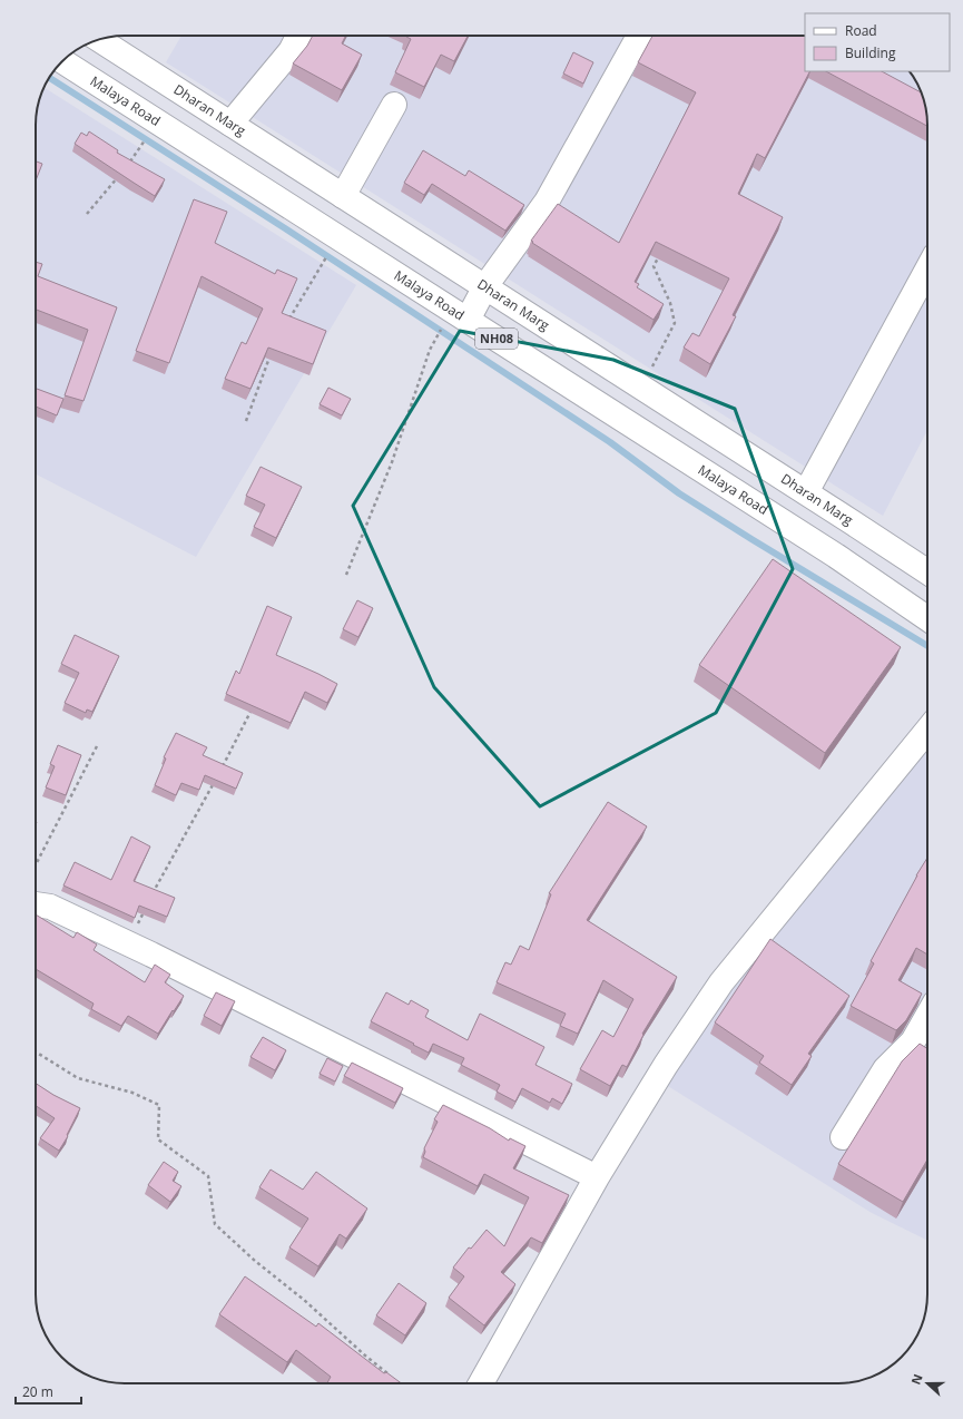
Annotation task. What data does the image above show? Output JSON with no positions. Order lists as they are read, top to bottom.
{
  "streets": {
    "street": ["Malaya Road", "Dharan Marg", "NH08"]
  },
  "legend": ["Road", "Building"],
  "scale_bar": "20 m",
  "north": "left"
}
